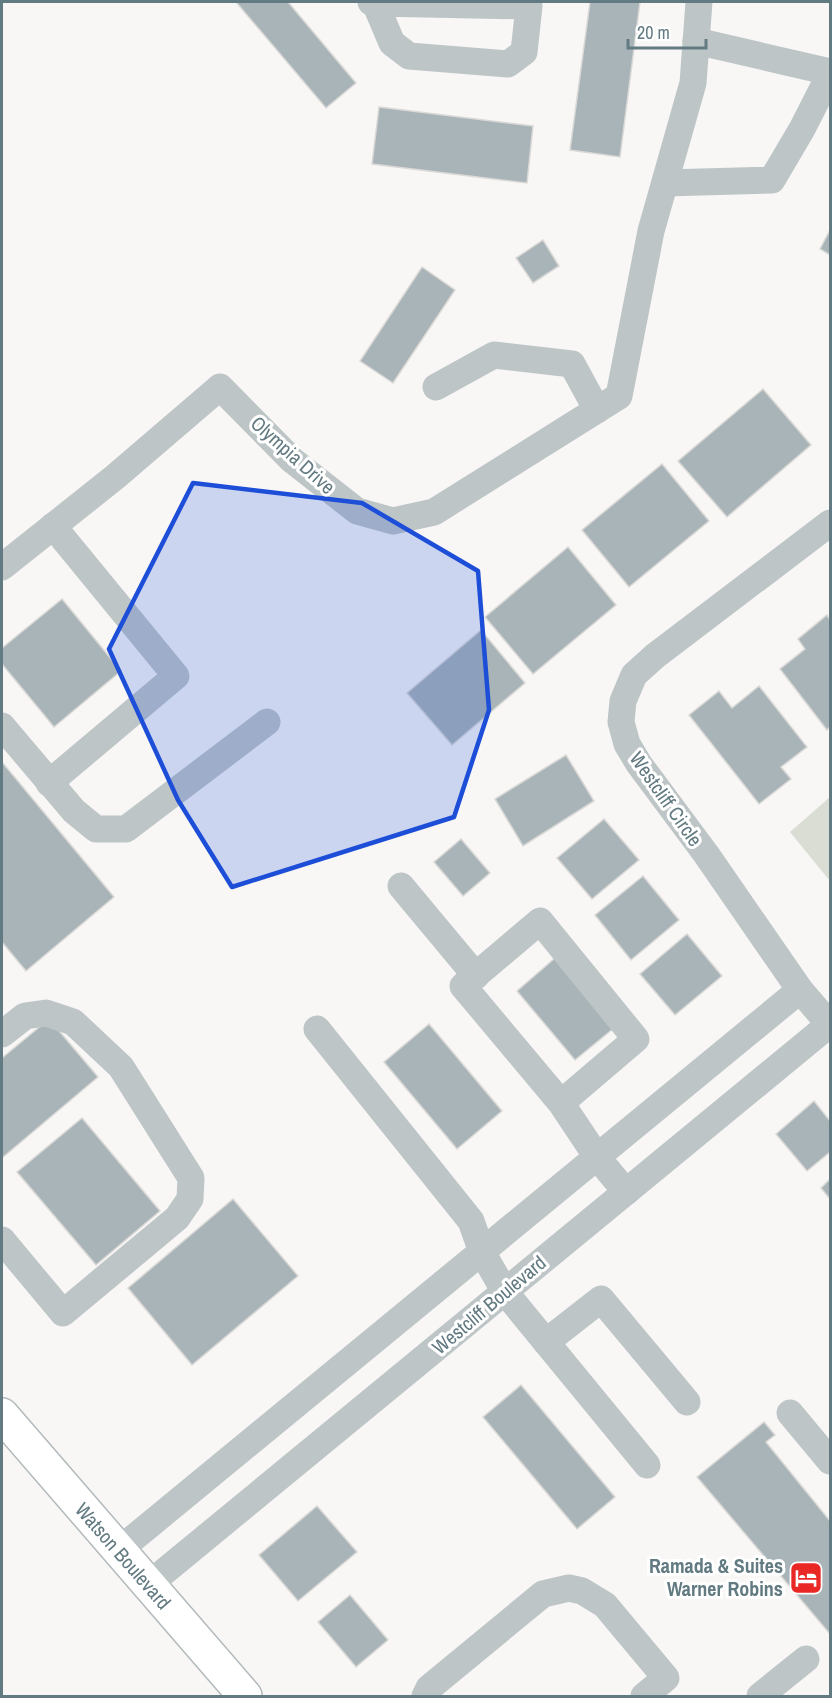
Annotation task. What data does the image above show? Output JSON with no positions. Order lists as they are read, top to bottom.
{
  "streets": {
    "main road": ["Watson Boulevard"],
    "street": ["Olympia Drive", "Westcliff Circle", "Westcliff Boulevard"]
  },
  "crossings": [
    ["Westcliff Circle", "Westcliff Boulevard"],
    ["Westcliff Boulevard", "Watson Boulevard"]
  ],
  "places": {
    "hotel": ["Ramada & Suites Warner Robins"]
  },
  "scale_bar": "20 m"
}
